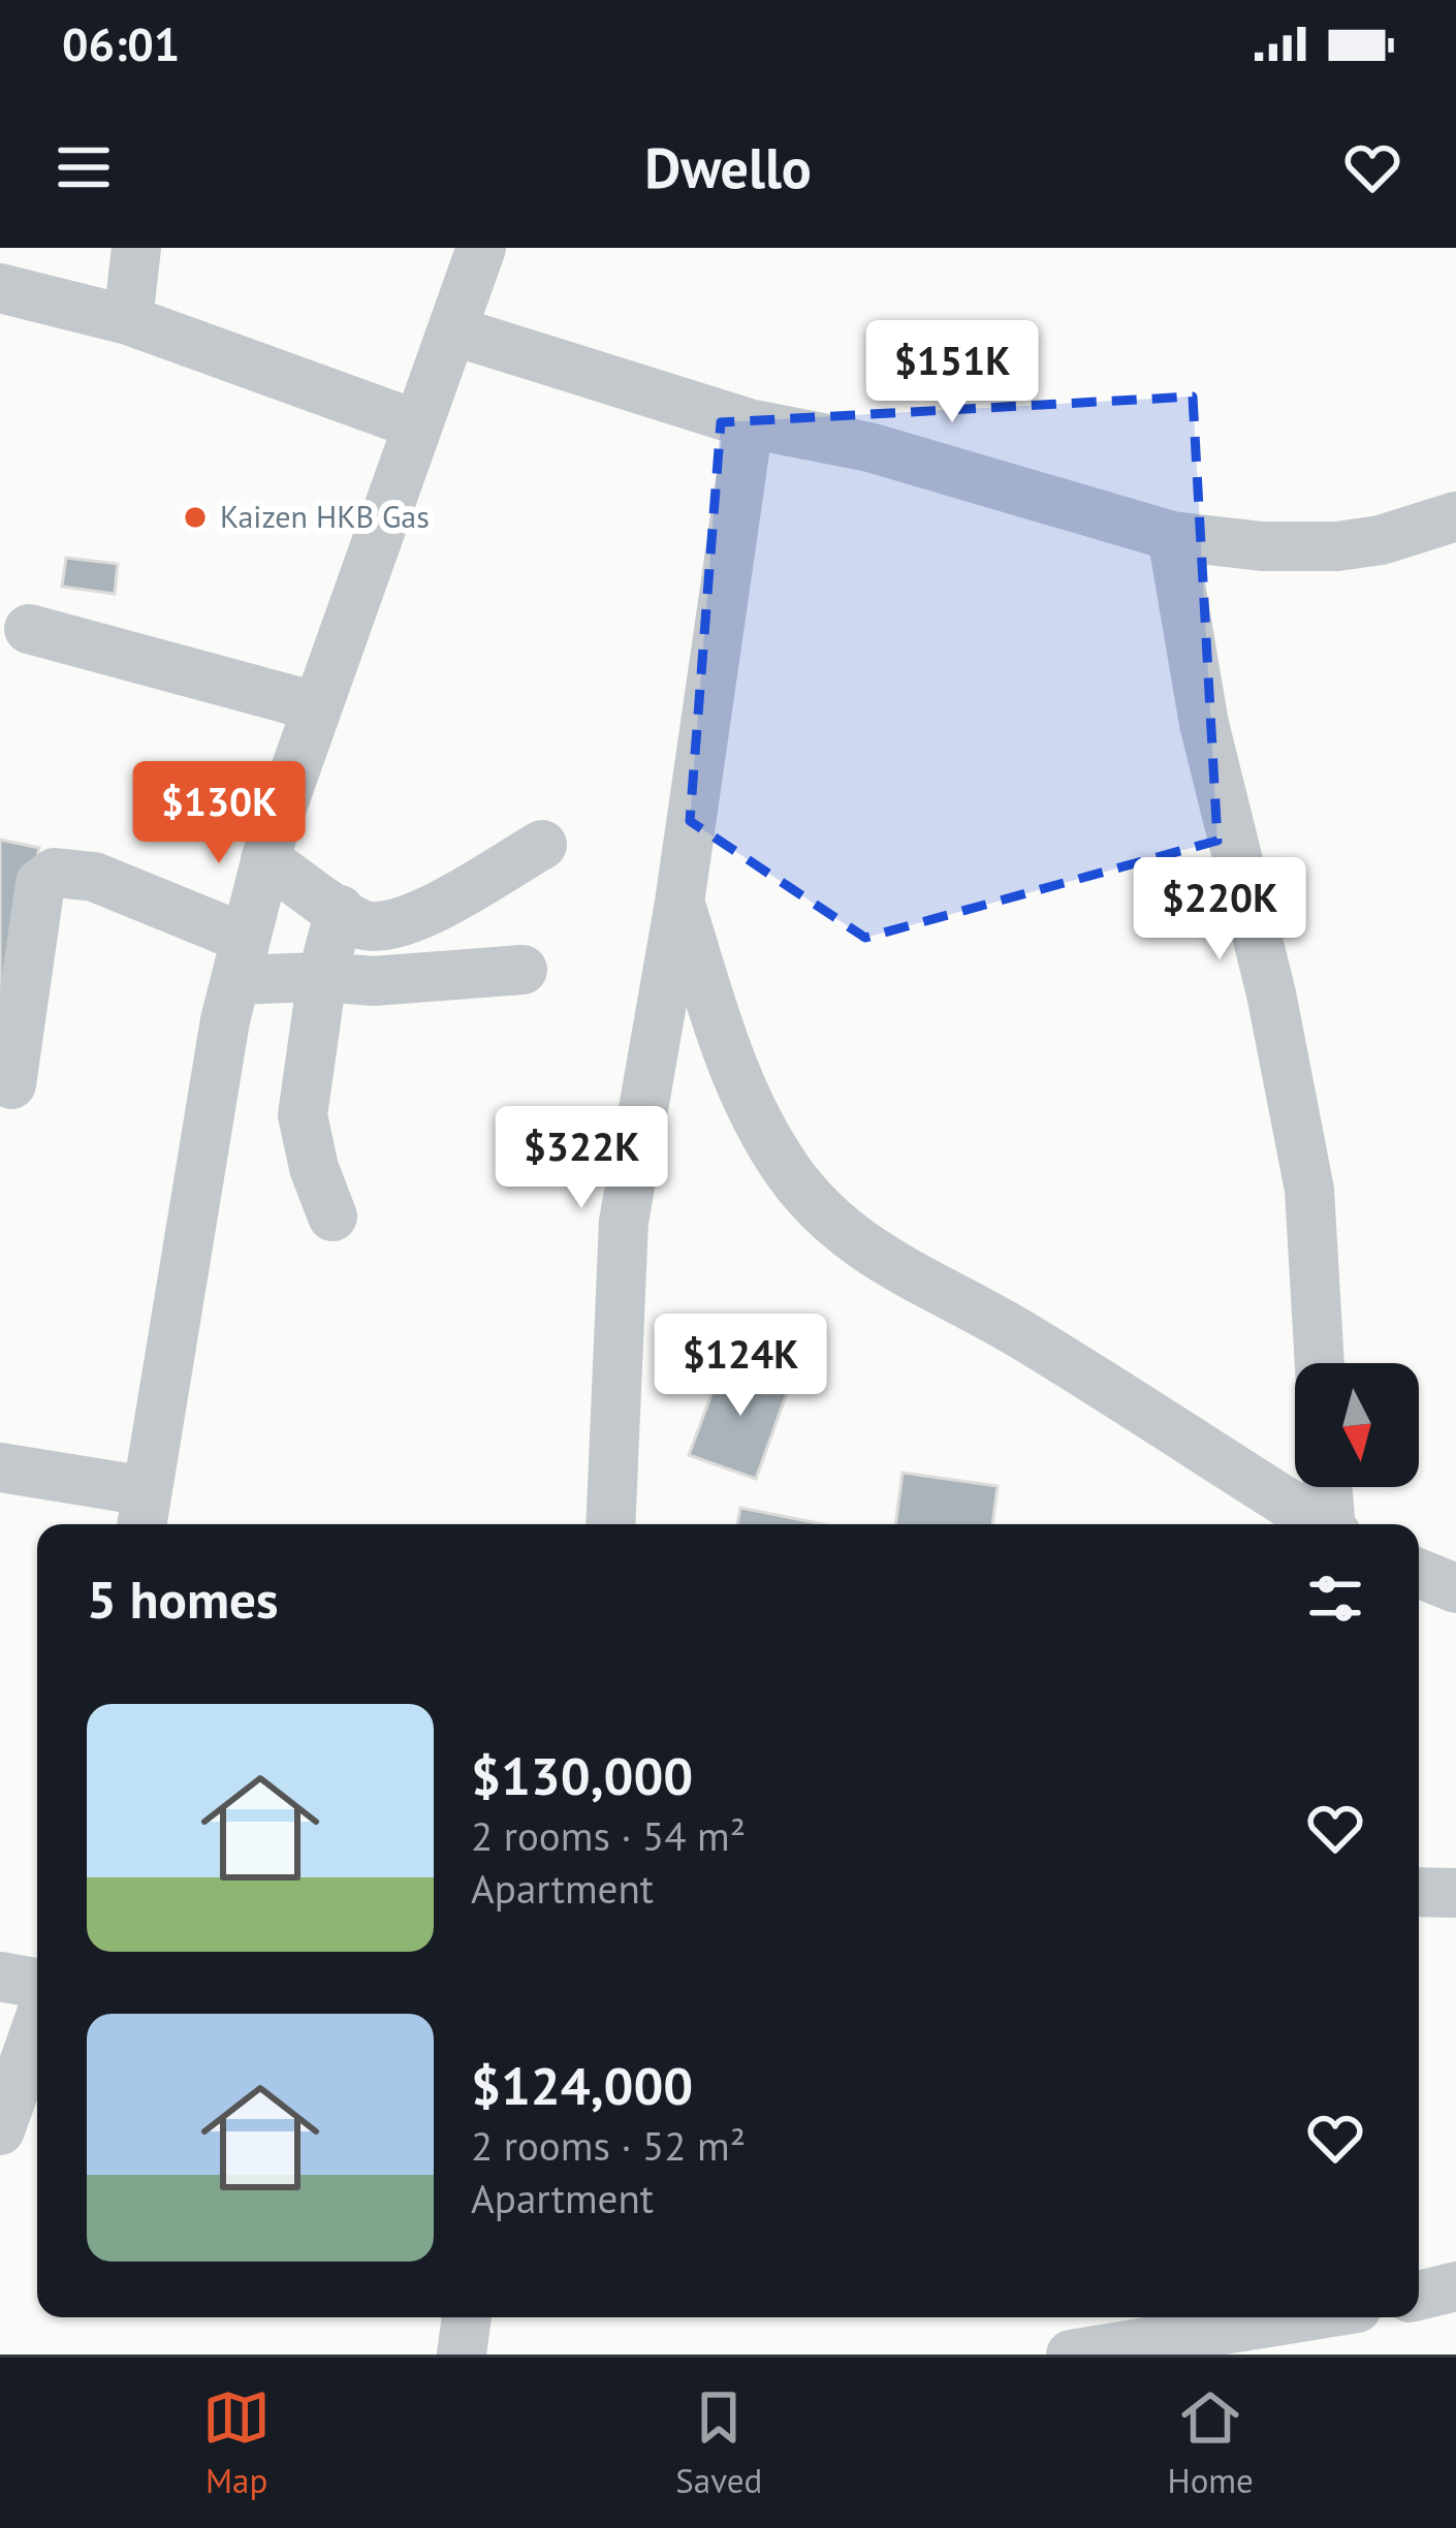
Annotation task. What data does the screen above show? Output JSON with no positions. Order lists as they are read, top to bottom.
{
  "places": ["Kaizen HKB Gas"],
  "north": "bottom",
  "page": {
    "status": "06:01",
    "header": "Dwello",
    "price": [
      "$151K",
      "$130K",
      "$220K",
      "$322K",
      "$124K"
    ],
    "heading": "5 homes",
    "list": [
      {
        "name": "$130,000",
        "note": "2 rooms · 54 m² · Apartment"
      },
      {
        "name": "$124,000",
        "note": "2 rooms · 52 m² · Apartment"
      }
    ],
    "tabs": ["Map", "Saved", "Home"]
  }
}
